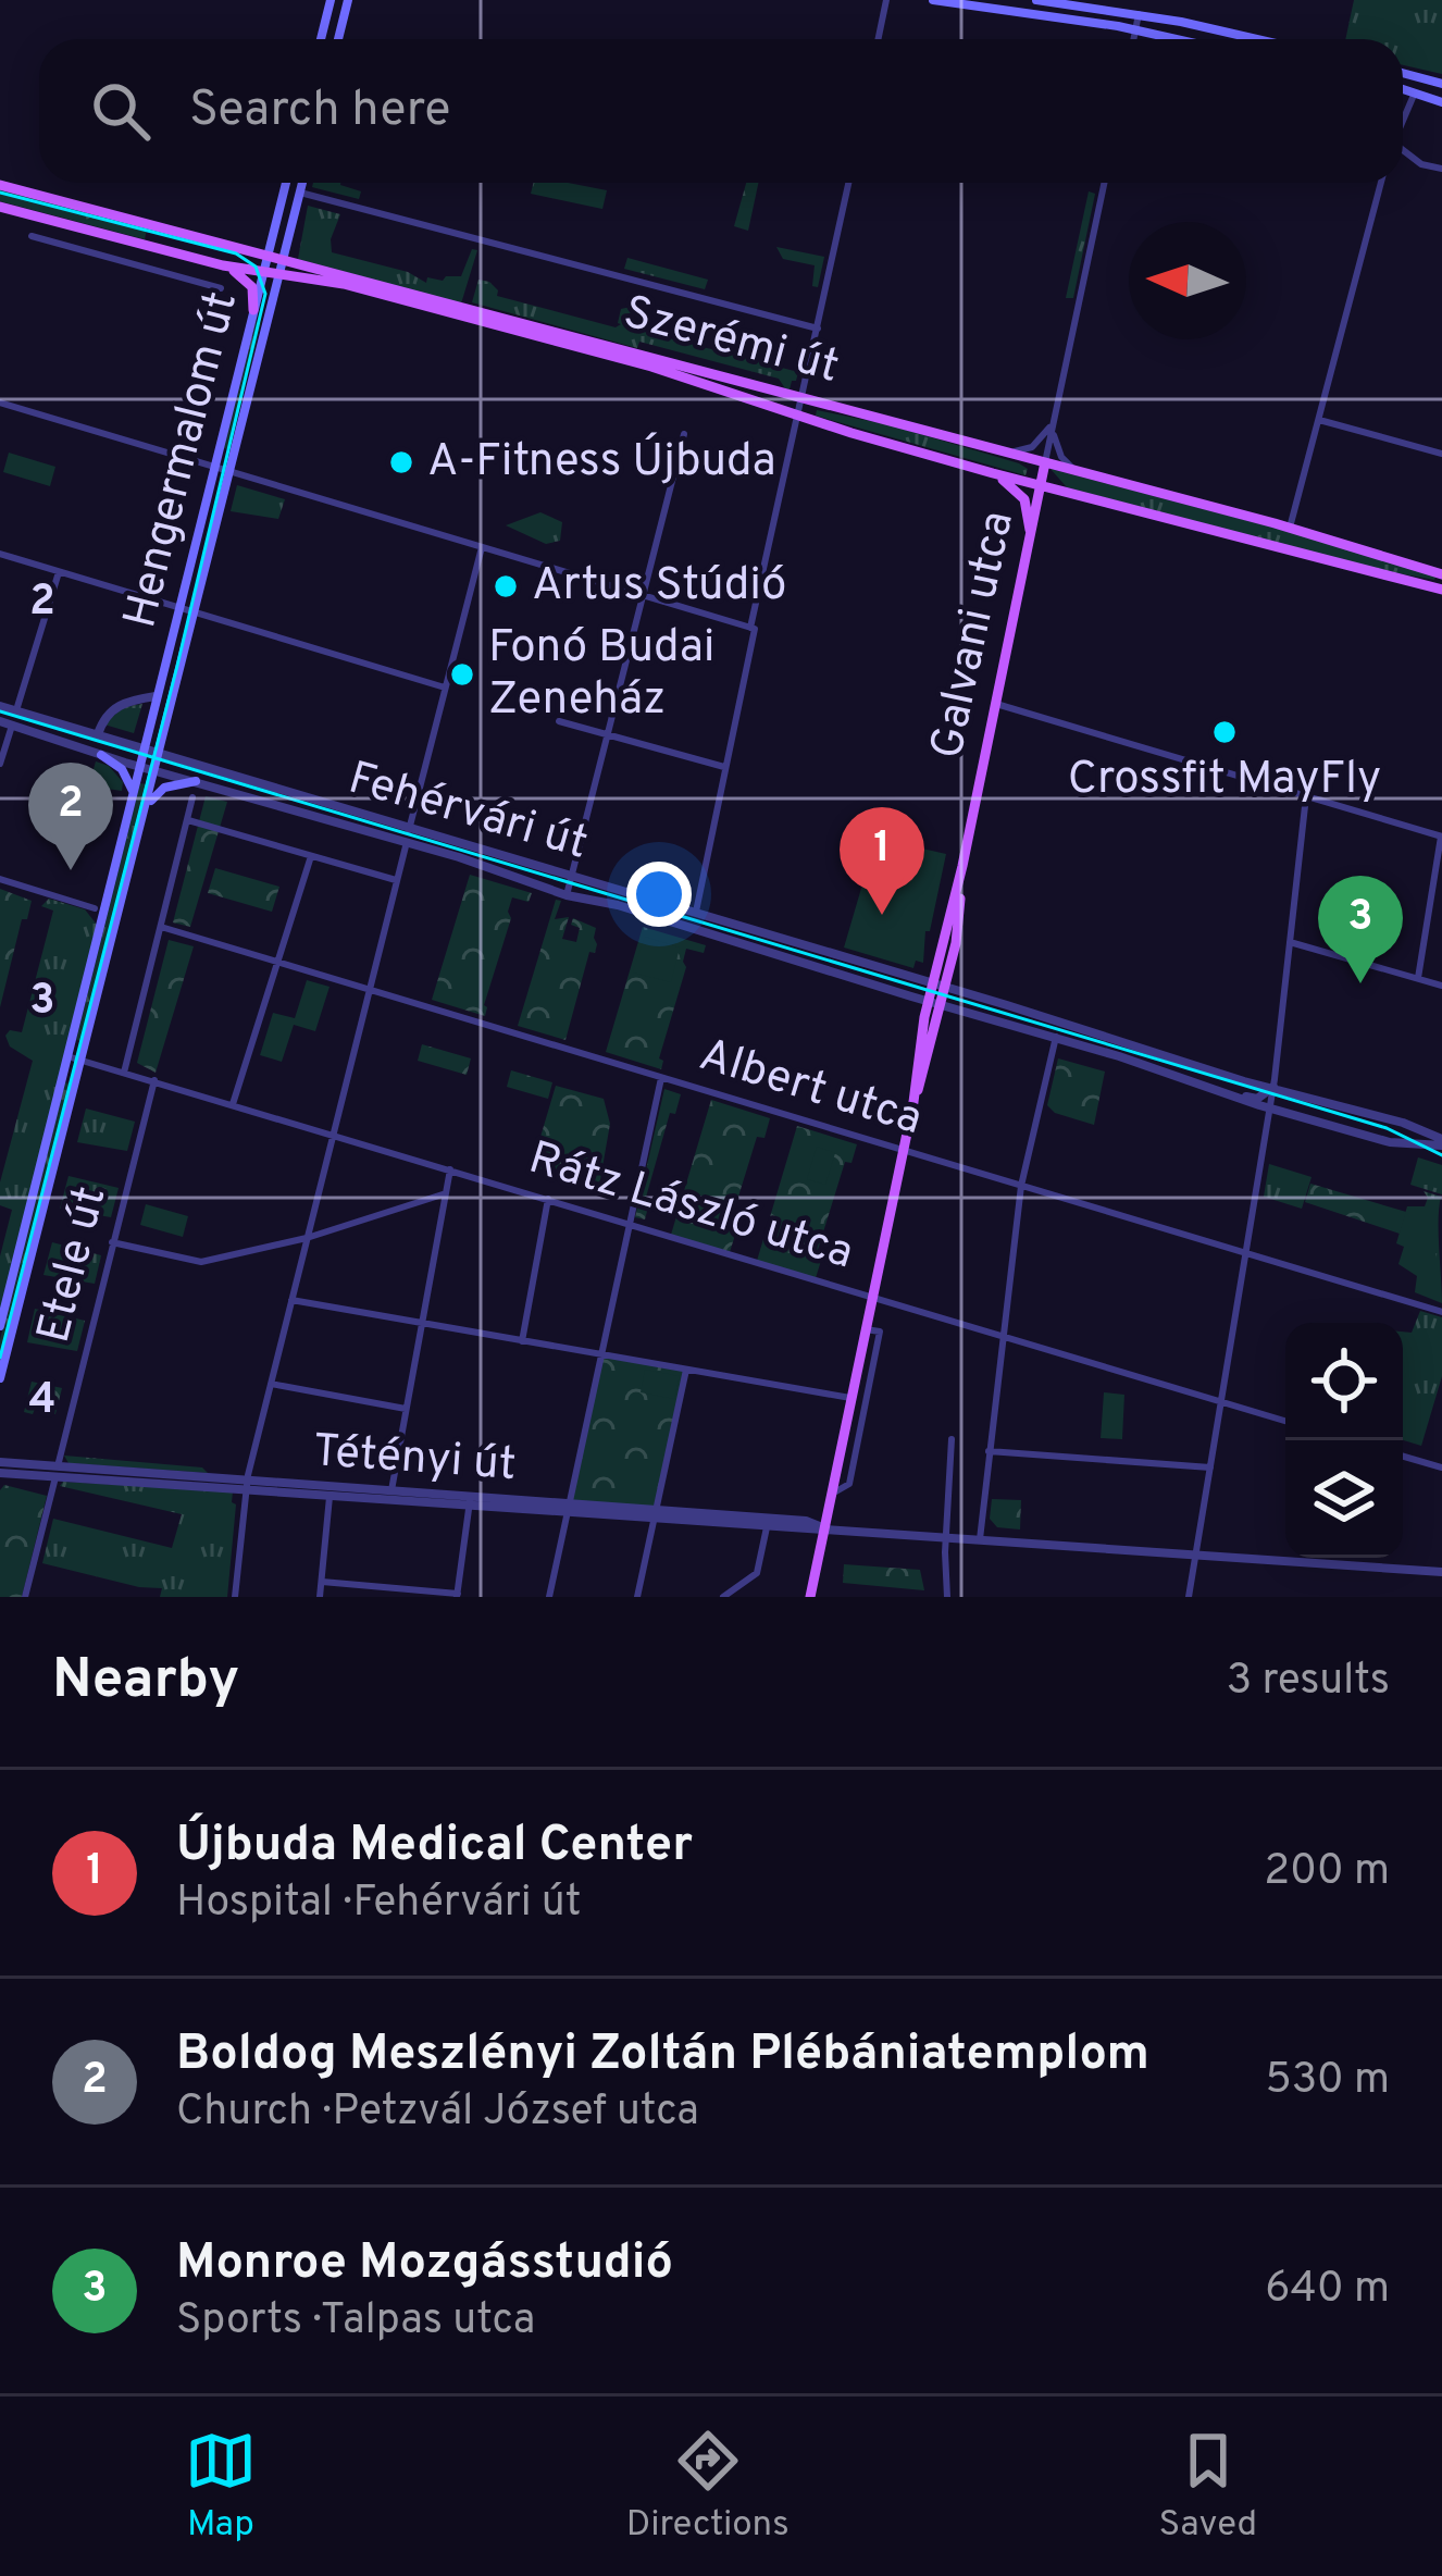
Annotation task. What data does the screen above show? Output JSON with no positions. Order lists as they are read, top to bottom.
{
  "streets": {
    "main road": [
      "Szerémi út",
      "Hengermalom út",
      "Galvani utca",
      "Etele út"
    ],
    "street": [
      "Fehérvári út",
      "Albert utca",
      "Rátz László utca",
      "Tétényi út"
    ]
  },
  "crossings": [
    ["Szerémi út", "Hengermalom út"],
    ["Szerémi út", "Galvani utca"],
    ["Hengermalom út", "Fehérvári út"],
    ["Hengermalom út", "Etele út"],
    ["Galvani utca", "Fehérvári út"],
    ["Galvani utca", "Albert utca"],
    ["Galvani utca", "Rátz László utca"],
    ["Galvani utca", "Tétényi út"],
    ["Fehérvári út", "Etele út"],
    ["Rátz László utca", "Etele út"],
    ["Etele út", "Tétényi út"]
  ],
  "places": [
    "A-Fitness Újbuda",
    "Artus Stúdió",
    "Fonó Budai Zeneház",
    "Crossfit MayFly"
  ],
  "north": "left",
  "page": {
    "search": "Search here",
    "pins": ["2", "1", "3"],
    "heading": ["Nearby", "3 results"],
    "list": [
      {
        "mark": "1",
        "name": "Újbuda Medical Center",
        "note": "Hospital · Fehérvári út",
        "value": "200 m"
      },
      {
        "mark": "2",
        "name": "Boldog Meszlényi Zoltán Plébániatemplom",
        "note": "Church · Petzvál József utca",
        "value": "530 m"
      },
      {
        "mark": "3",
        "name": "Monroe Mozgásstudió",
        "note": "Sports · Talpas utca",
        "value": "640 m"
      }
    ],
    "nav": ["Map", "Directions", "Saved"]
  },
  "grid": {
    "rows": ["2", "3", "4"]
  }
}
